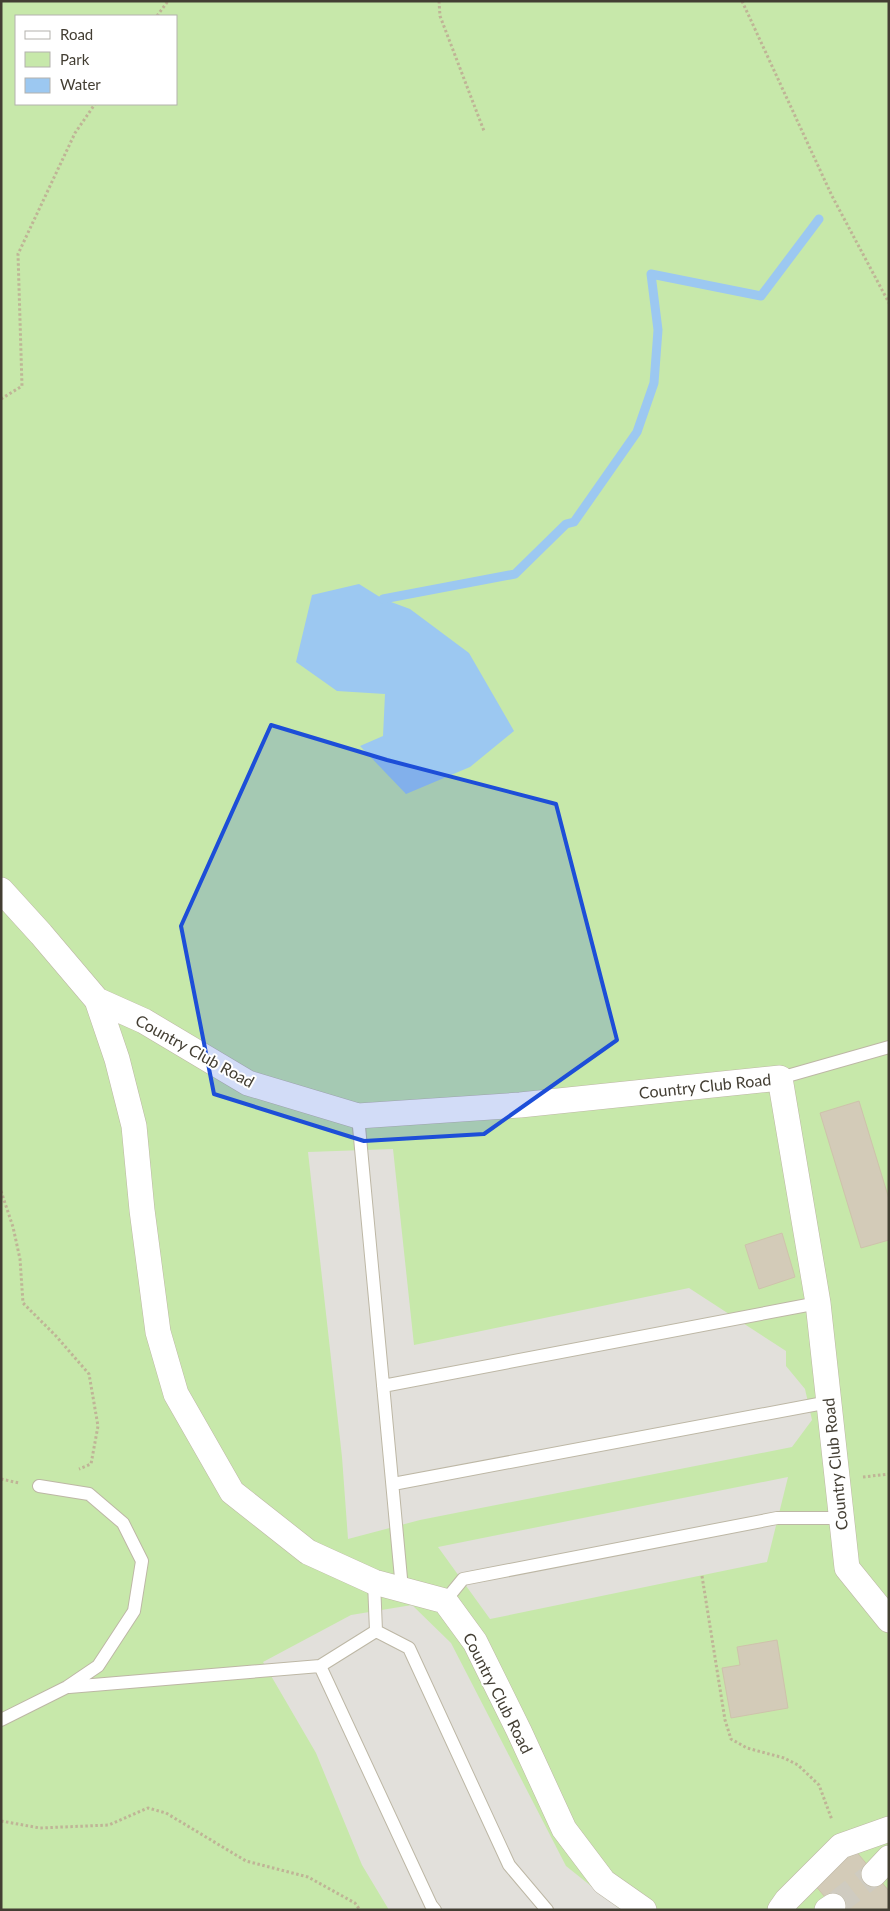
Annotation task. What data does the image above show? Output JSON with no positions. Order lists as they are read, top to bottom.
{
  "streets": {
    "street": ["Country Club Road"]
  },
  "legend": ["Road", "Park", "Water"]
}
